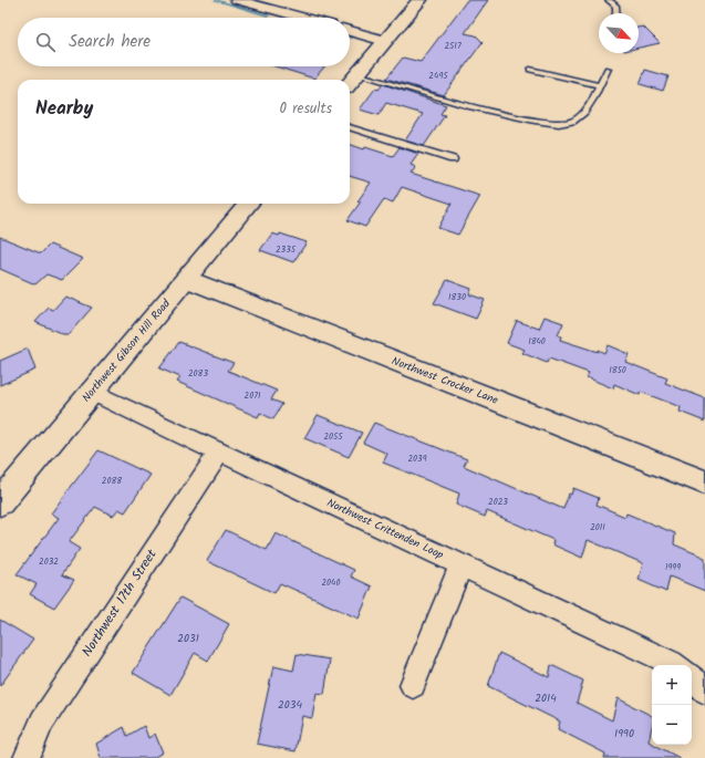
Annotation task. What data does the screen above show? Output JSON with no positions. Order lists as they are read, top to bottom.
{
  "streets": {
    "main road": ["Northwest Gibson Hill Road", "Northwest Crocker Lane"],
    "street": ["Northwest Crittenden Loop", "Northwest 17th Street"]
  },
  "crossings": [
    ["Northwest Gibson Hill Road", "Northwest Crocker Lane"],
    ["Northwest Gibson Hill Road", "Northwest Crittenden Loop"],
    ["Northwest Crittenden Loop", "Northwest 17th Street"]
  ],
  "house_numbers": [
    "2517",
    "2495",
    "2335",
    "1830",
    "1840",
    "1850",
    "2083",
    "2071",
    "2055",
    "2039",
    "2088",
    "2023",
    "2011",
    "2032",
    "1999",
    "2040",
    "2031",
    "2014",
    "2034",
    "1990"
  ],
  "north": "bottom right",
  "page": {
    "search": "Search here",
    "heading": ["Nearby", "0 results"],
    "map_buttons": ["+", "−"]
  }
}
